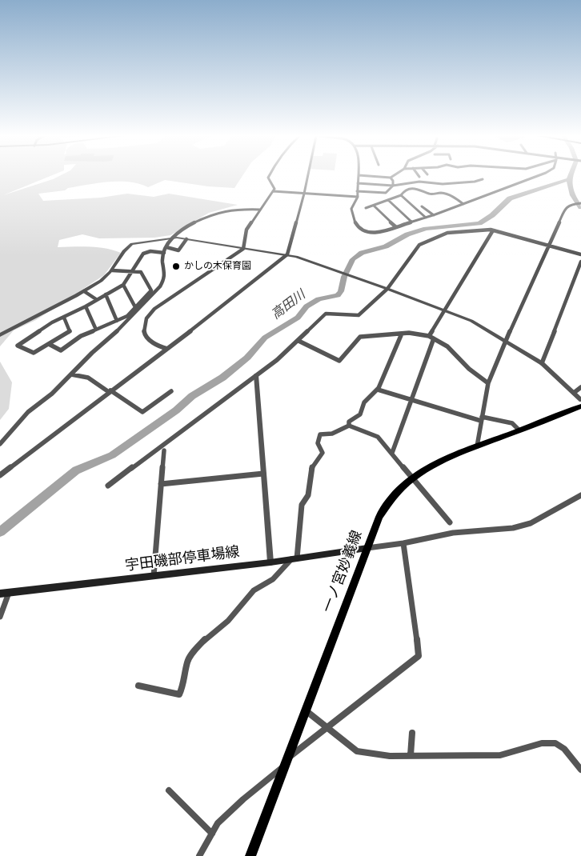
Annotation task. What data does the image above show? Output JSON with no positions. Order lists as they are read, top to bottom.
{
  "streets": {
    "main road": ["宇田磯部停車場線", "一ノ宮妙義線"]
  },
  "crossings": [
    ["宇田磯部停車場線", "一ノ宮妙義線"]
  ],
  "water": ["高田川"],
  "places": ["かしの木保育園"]
}
